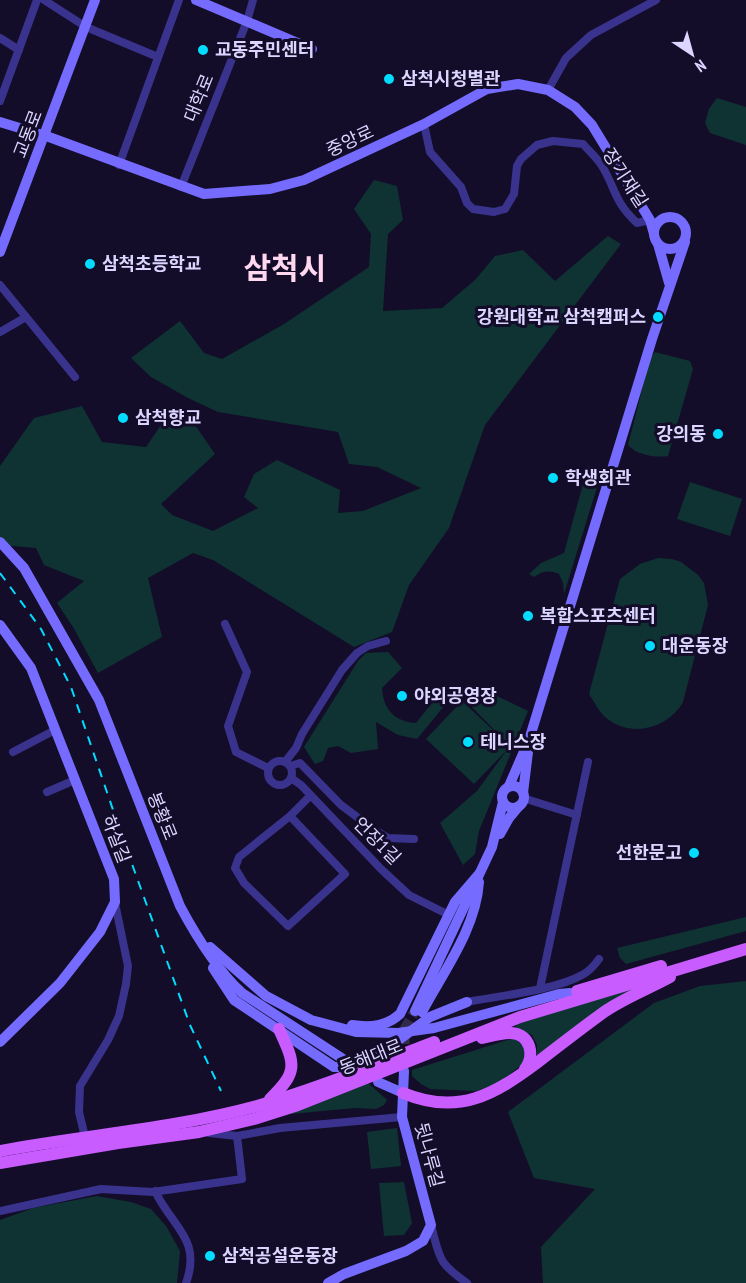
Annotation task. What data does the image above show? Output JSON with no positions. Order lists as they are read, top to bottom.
{
  "streets": {
    "main road": ["동해대로"],
    "street": [
      "대학로",
      "교동로",
      "중앙로",
      "장기재길",
      "봉황로",
      "하실길",
      "언장1길",
      "뒷나루길"
    ]
  },
  "crossings": [
    ["대학로", "중앙로"],
    ["교동로", "중앙로"],
    ["중앙로", "장기재길"]
  ],
  "districts": ["삼척시"],
  "places": [
    "교동주민센터",
    "삼척시청별관",
    "삼척초등학교",
    "강원대학교 삼척캠퍼스",
    "삼척향교",
    "강의동",
    "학생회관",
    "복합스포츠센터",
    "대운동장",
    "야외공영장",
    "테니스장",
    "선한문고",
    "삼척공설운동장"
  ],
  "north": "bottom right"
}
